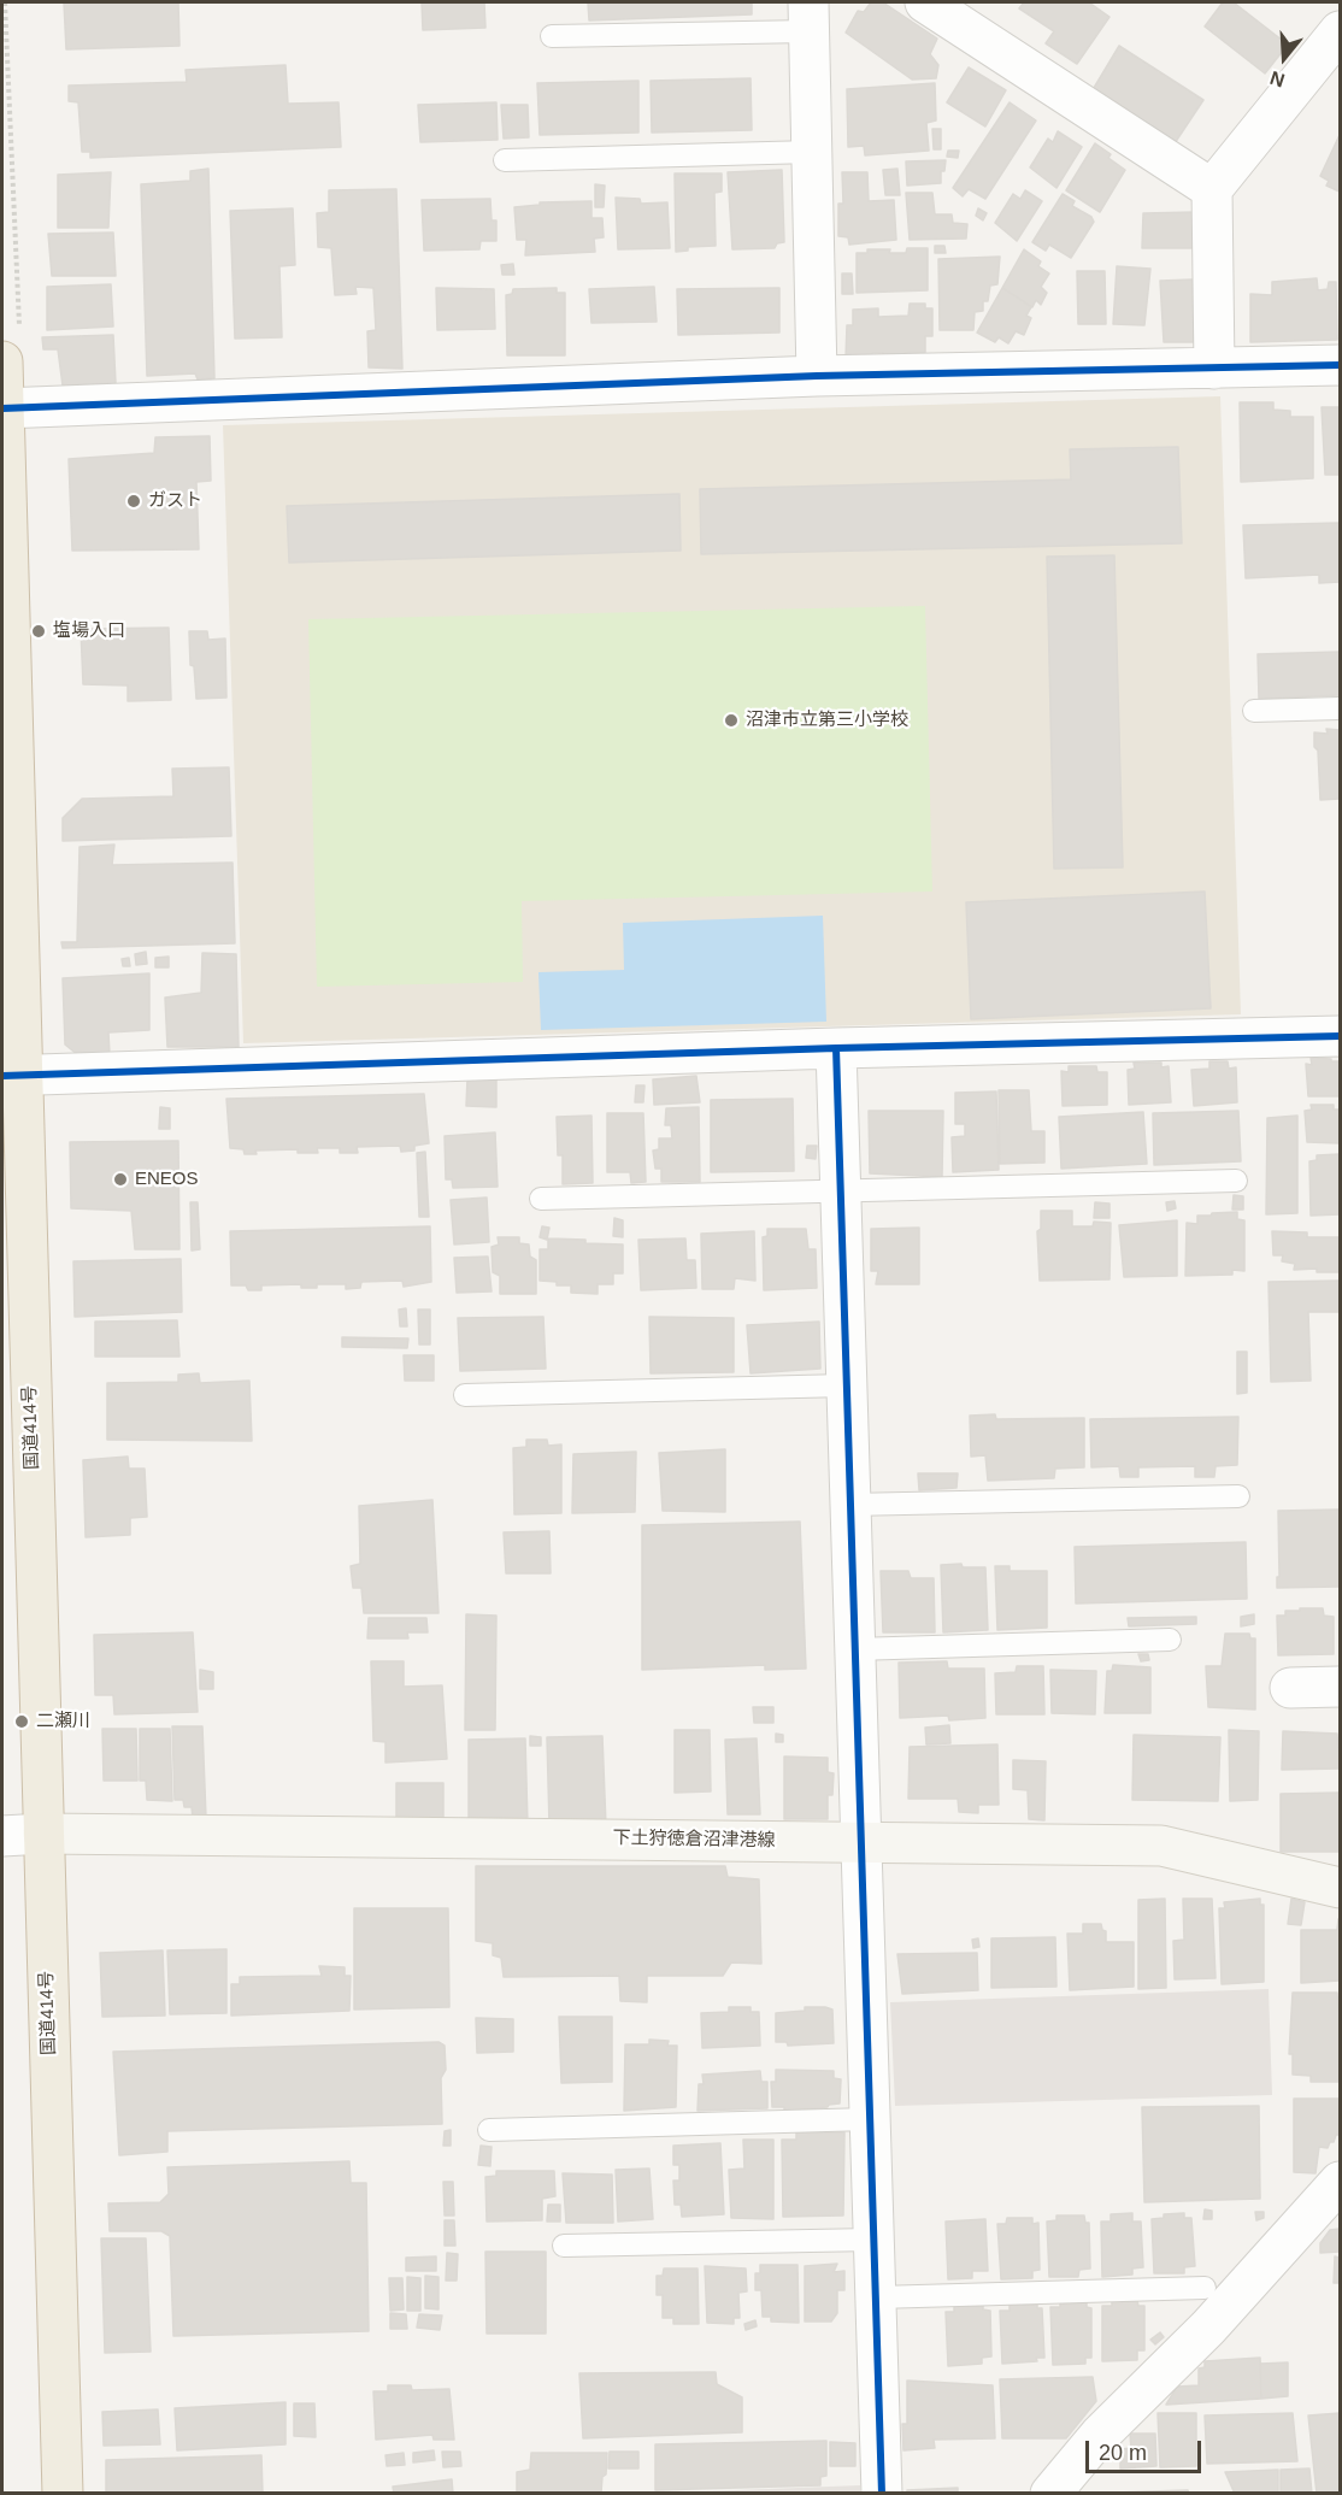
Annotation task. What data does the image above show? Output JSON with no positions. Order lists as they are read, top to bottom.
{
  "streets": {
    "highway": ["国道414号"],
    "main road": ["下土狩徳倉沼津港線"]
  },
  "crossings": [
    ["国道414号", "下土狩徳倉沼津港線"]
  ],
  "places": [
    "ガスト",
    "塩場入口",
    "沼津市立第三小学校",
    "ENEOS",
    "二瀬川"
  ],
  "scale_bar": "20 m",
  "north": "bottom"
}
